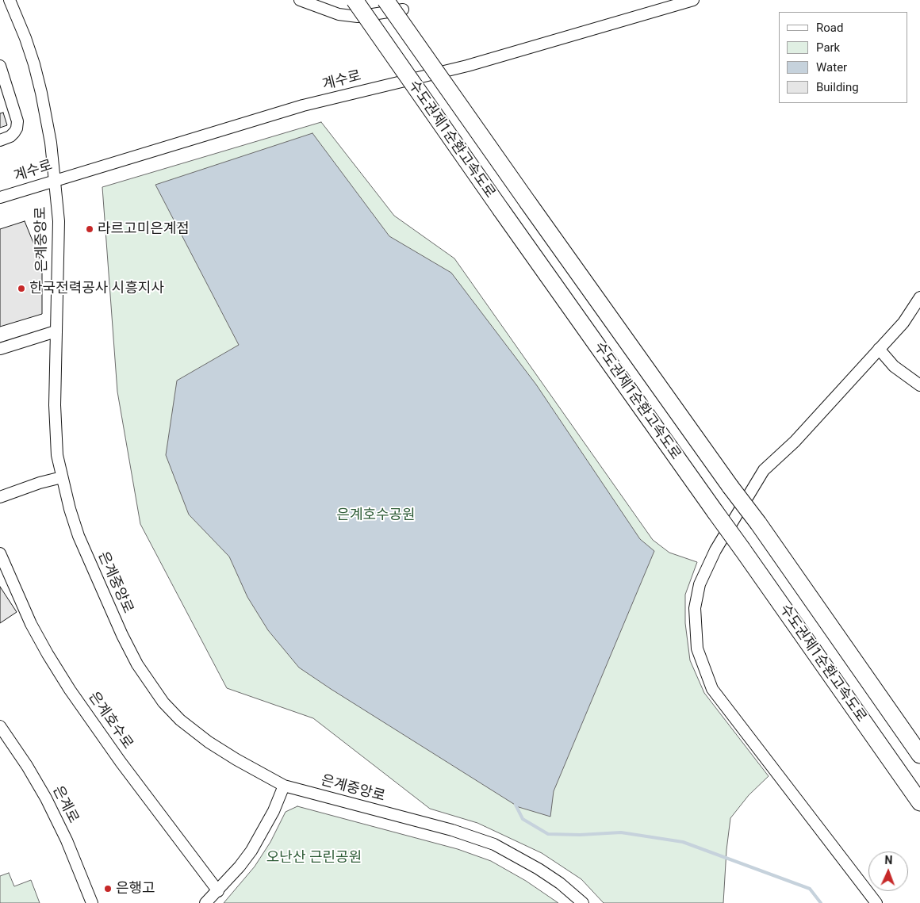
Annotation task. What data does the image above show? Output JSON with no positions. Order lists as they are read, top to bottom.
{
  "streets": {
    "highway": ["수도권제1순환고속도로"],
    "street": [
      "계수로",
      "은계중앙로",
      "은계호수로",
      "은계로"
    ]
  },
  "crossings": [
    ["계수로", "은계중앙로"]
  ],
  "parks": ["은계호수공원", "오난산 근린공원"],
  "places": ["라르고미은계점", "한국전력공사 시흥지사", "은행고"],
  "legend": [
    "Road",
    "Park",
    "Water",
    "Building"
  ],
  "north": "top"
}
